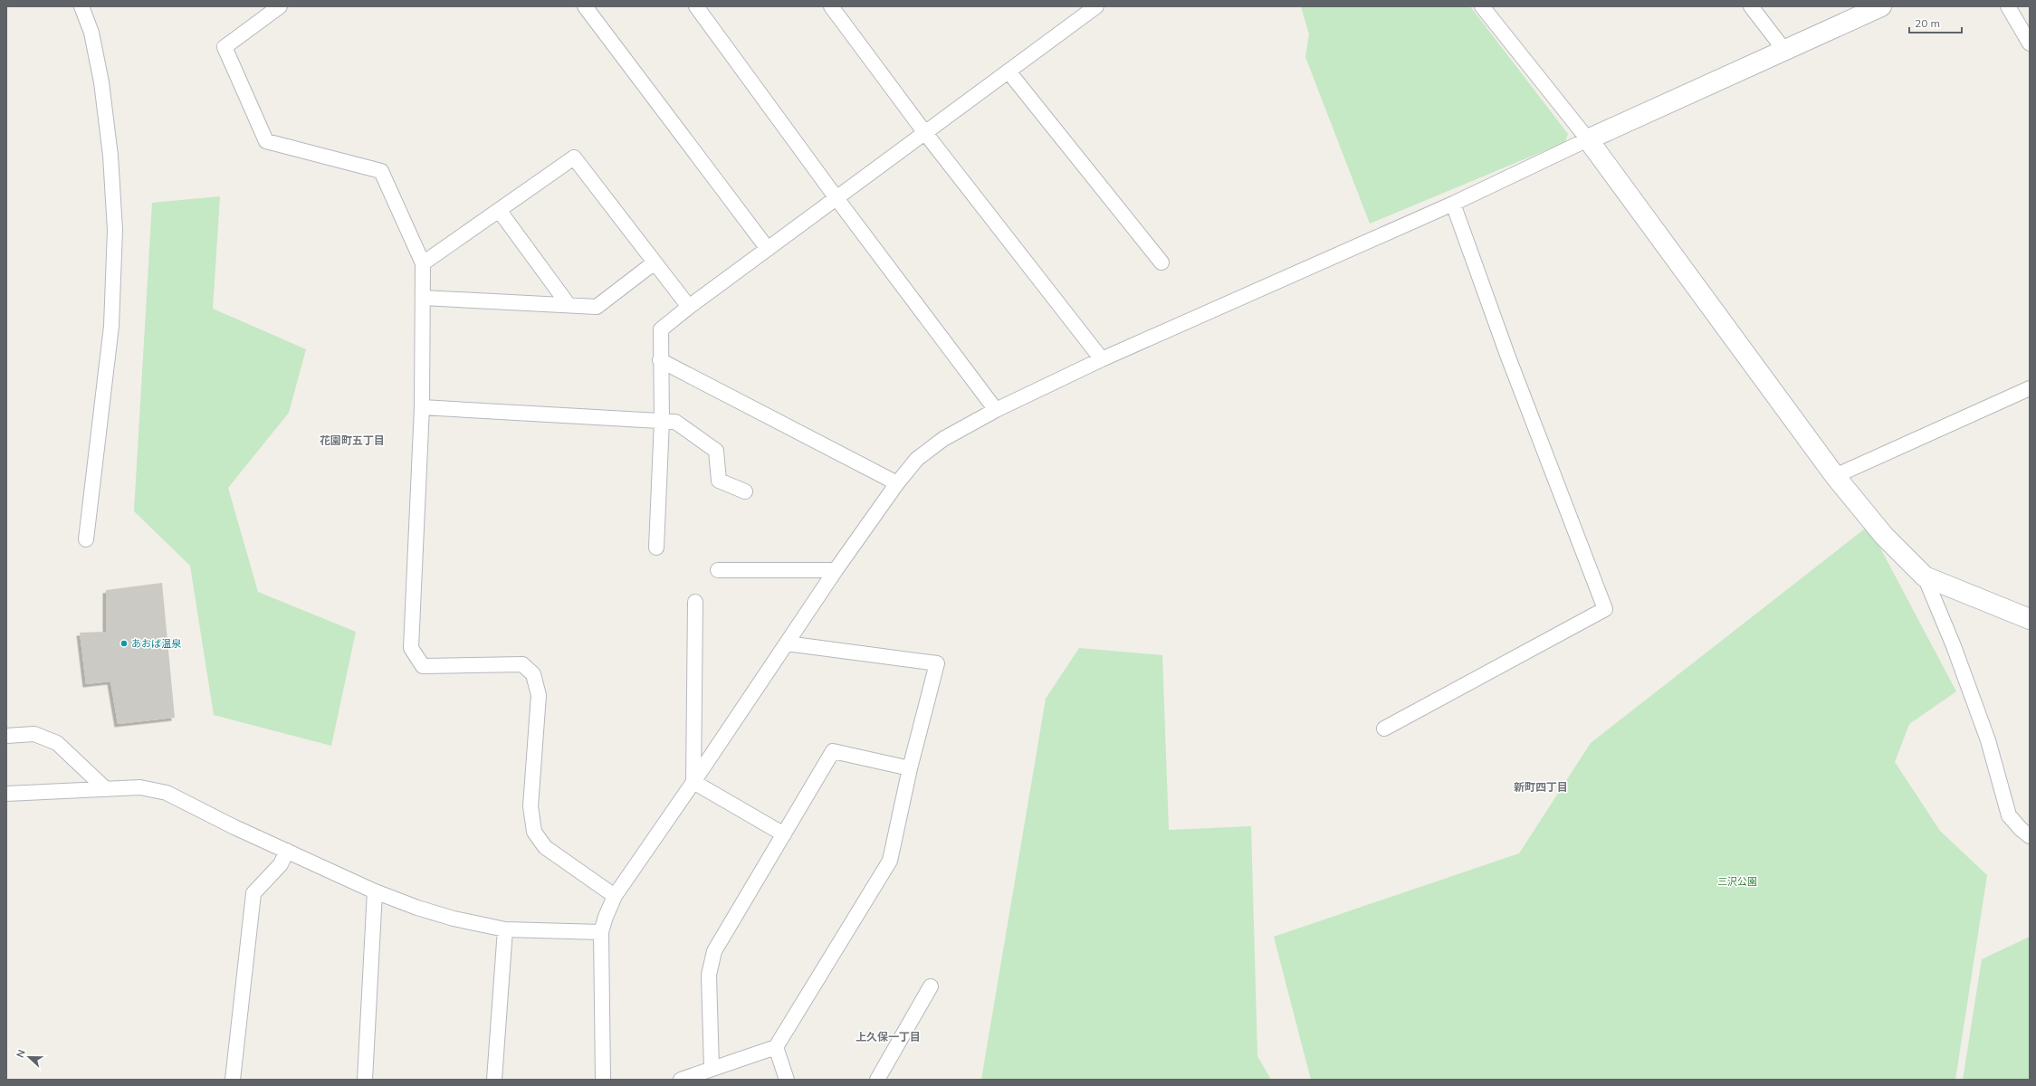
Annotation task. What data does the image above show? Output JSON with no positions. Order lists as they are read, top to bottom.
{
  "districts": ["花園町五丁目", "新町四丁目", "上久保一丁目"],
  "parks": ["三沢公園"],
  "places": ["あおば温泉"],
  "scale_bar": "20 m",
  "north": "left"
}
